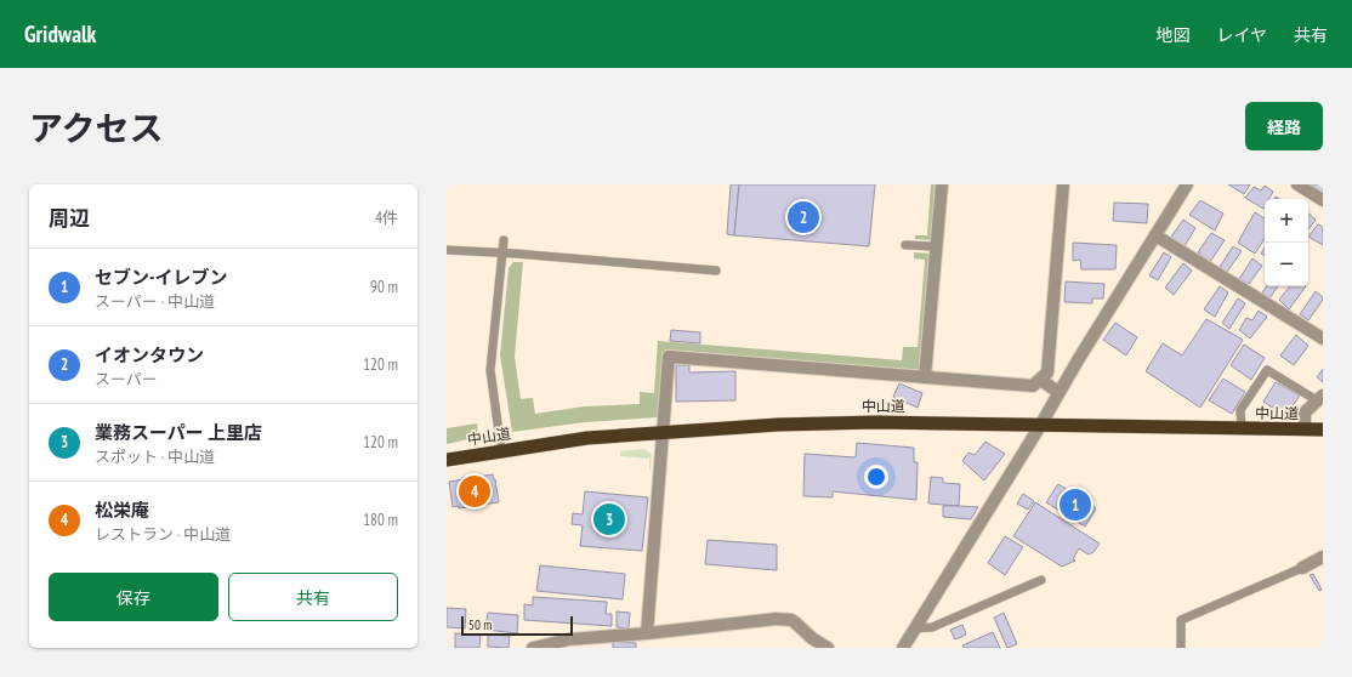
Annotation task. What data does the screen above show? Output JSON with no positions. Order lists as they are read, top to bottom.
{
  "streets": {
    "highway": ["中山道"]
  },
  "scale_bar": "50 m",
  "page": {
    "header": "Gridwalk",
    "nav": ["地図", "レイヤ", "共有"],
    "title": "アクセス",
    "buttons": [
      "経路",
      ["保存", "共有"]
    ],
    "heading": ["周辺", "4件"],
    "map_buttons": ["+", "−"],
    "pins": [
      "2",
      "4",
      "1",
      "3"
    ],
    "list": [
      {
        "mark": "1",
        "name": "セブン-イレブン",
        "note": "スーパー · 中山道",
        "value": "90 m"
      },
      {
        "mark": "2",
        "name": "イオンタウン",
        "note": "スーパー",
        "value": "120 m"
      },
      {
        "mark": "3",
        "name": "業務スーパー 上里店",
        "note": "スポット · 中山道",
        "value": "120 m"
      },
      {
        "mark": "4",
        "name": "松栄庵",
        "note": "レストラン · 中山道",
        "value": "180 m"
      }
    ],
    "scale": "50 m"
  }
}
